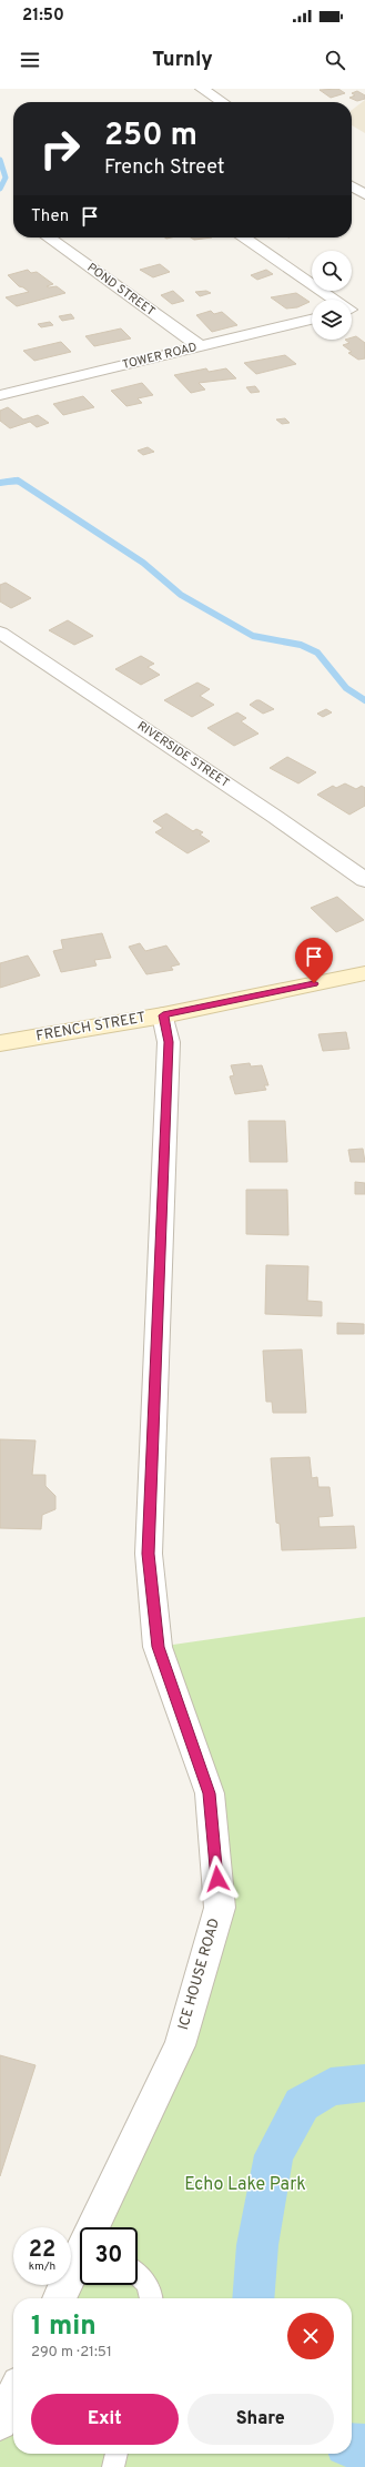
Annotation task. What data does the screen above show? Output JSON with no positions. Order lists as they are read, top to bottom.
{
  "streets": {
    "street": [
      "POND STREET",
      "TOWER ROAD",
      "RIVERSIDE STREET",
      "FRENCH STREET",
      "ICE HOUSE ROAD"
    ]
  },
  "crossings": [
    ["POND STREET", "TOWER ROAD"],
    ["FRENCH STREET", "ICE HOUSE ROAD"]
  ],
  "parks": ["Echo Lake Park"],
  "page": {
    "status": "21:50",
    "header": "Turnly",
    "turn": ["250 m", "French Street"],
    "then": "Then",
    "speed": "22 km/h",
    "limit": "30",
    "heading": ["1 min", "290 m · 21:51"],
    "buttons": ["Exit", "Share"]
  }
}
